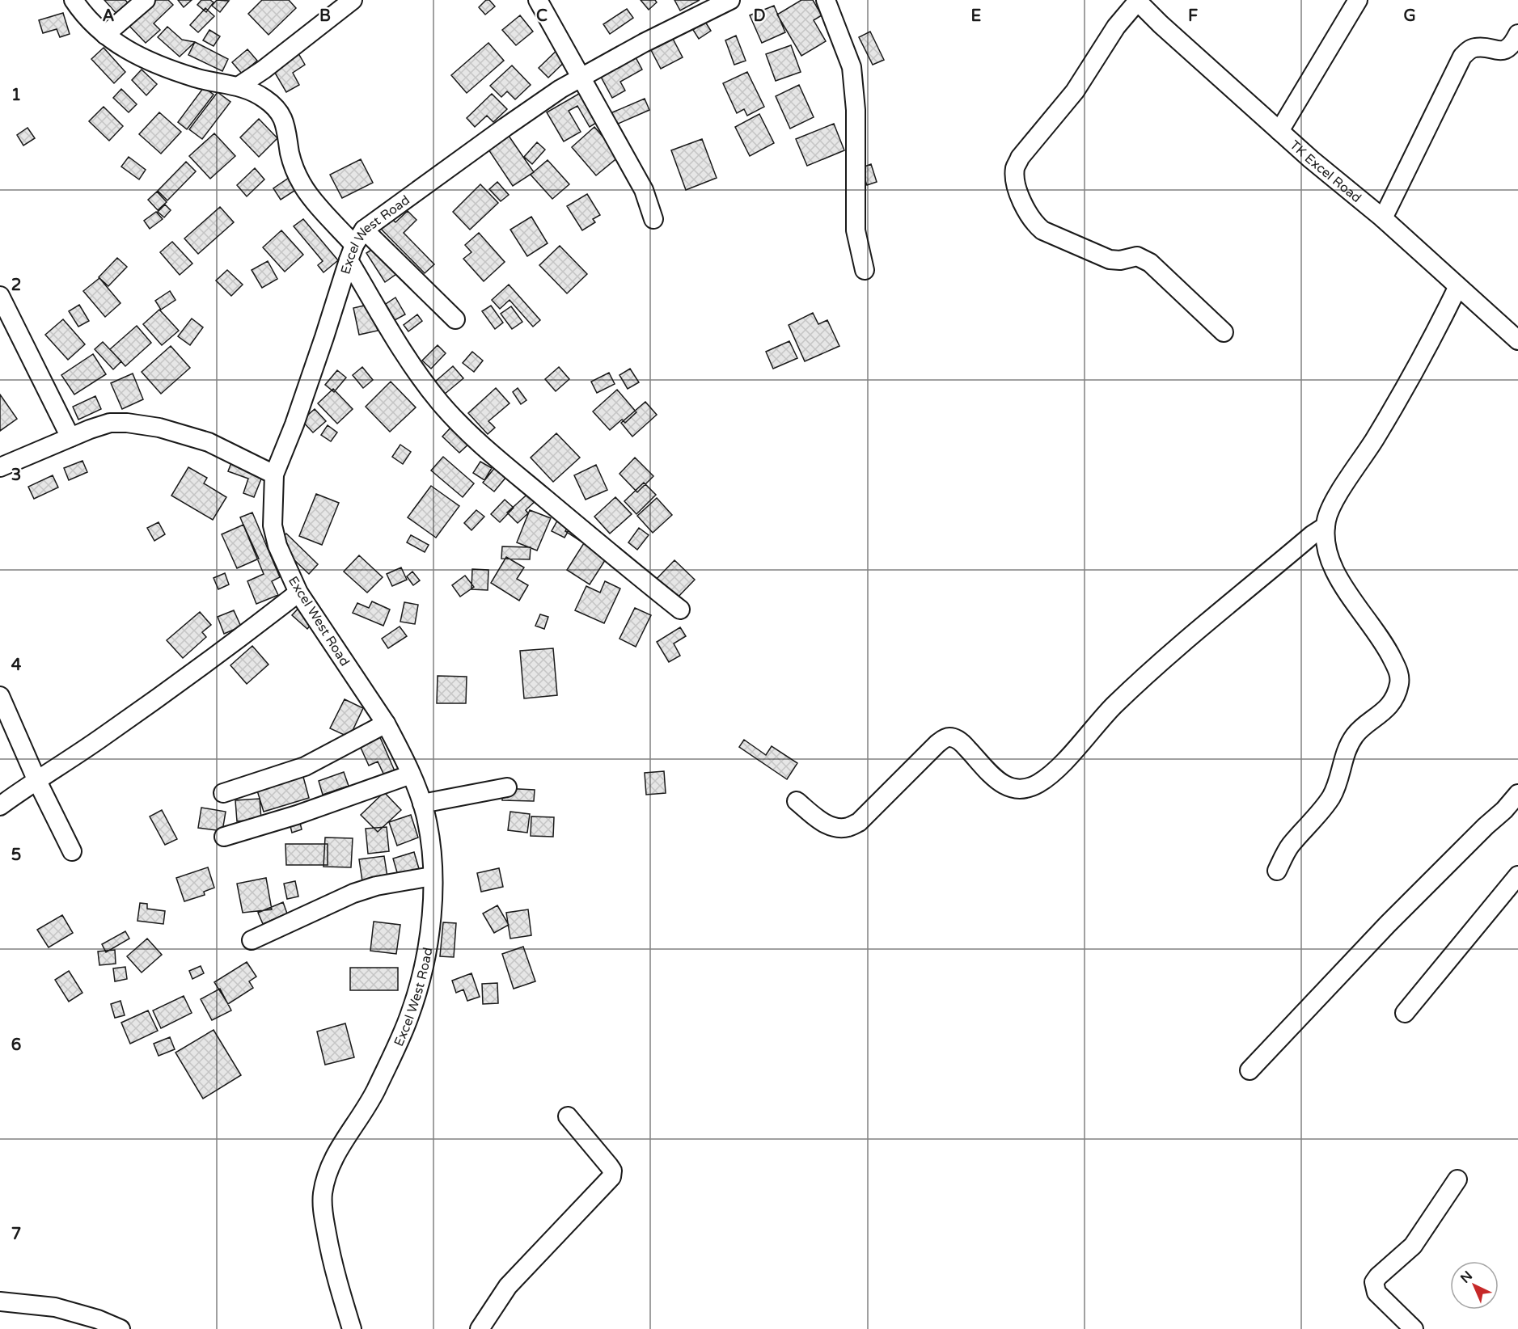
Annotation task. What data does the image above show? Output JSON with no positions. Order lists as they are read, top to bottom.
{
  "streets": {
    "street": ["TK Excel Road", "Excel West Road"]
  },
  "north": "top left",
  "grid": {
    "columns": [
      "A",
      "B",
      "C",
      "D",
      "E",
      "F",
      "G"
    ],
    "rows": [
      "1",
      "2",
      "3",
      "4",
      "5",
      "6",
      "7"
    ]
  }
}
